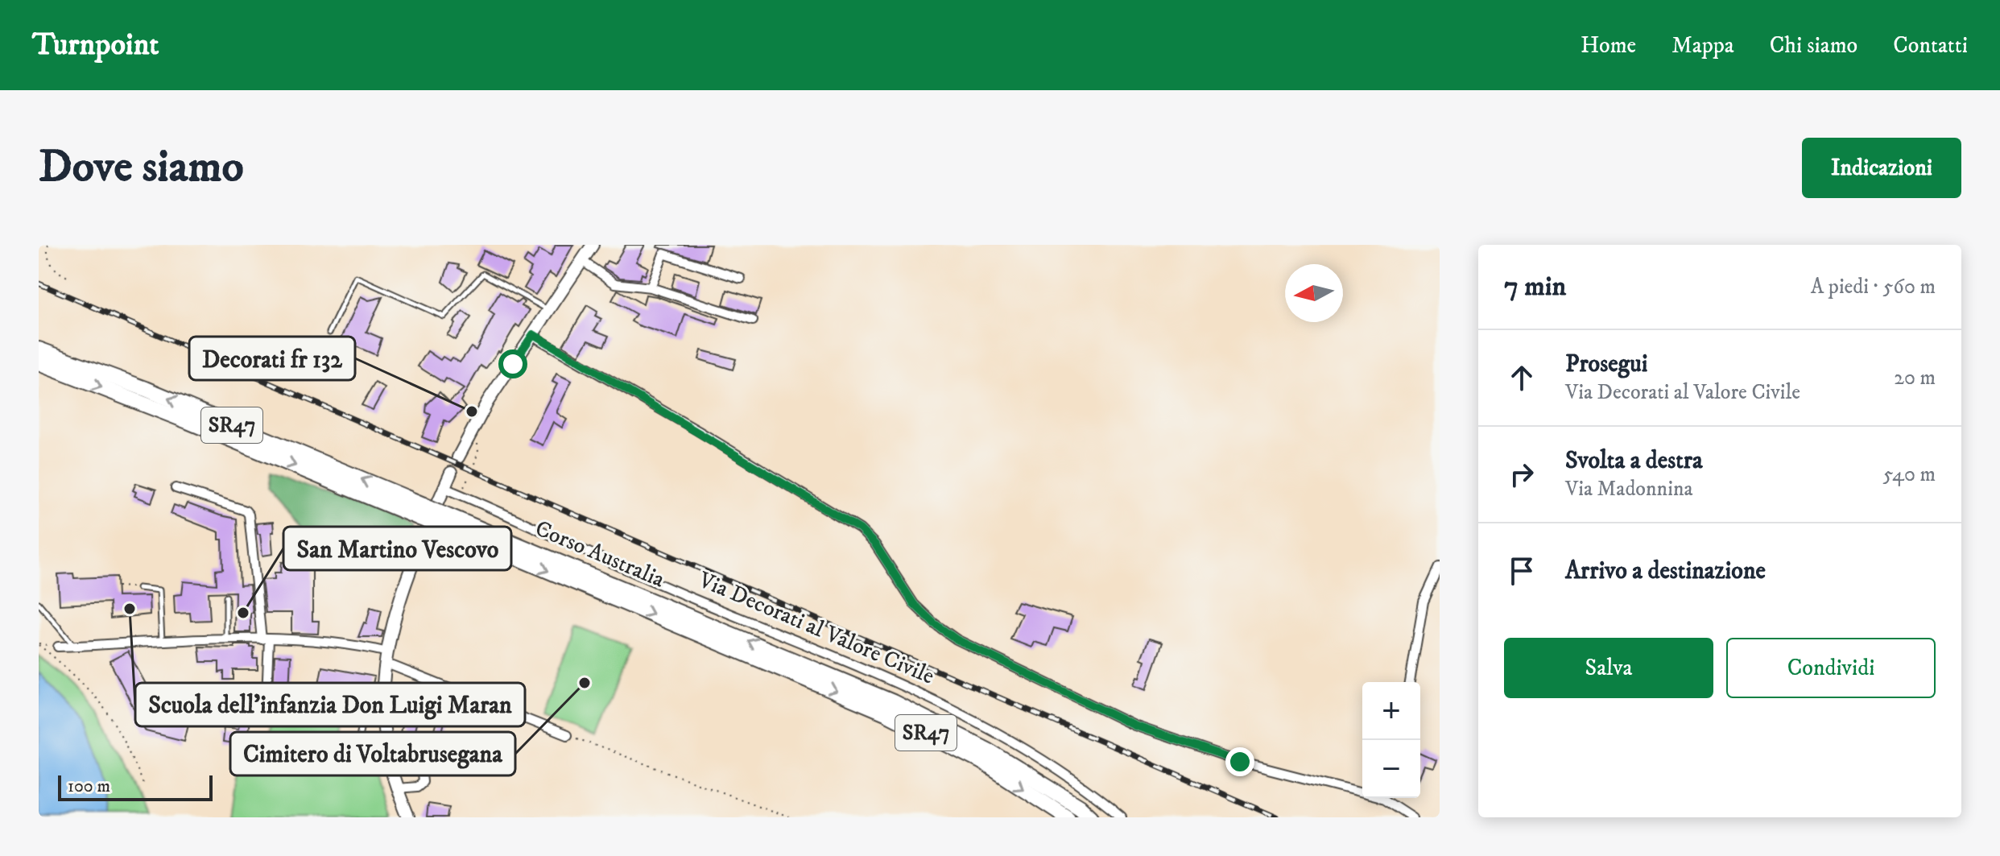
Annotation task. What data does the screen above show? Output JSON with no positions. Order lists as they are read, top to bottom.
{
  "streets": {
    "highway": ["SR47", "Corso Australia"],
    "street": ["Via Decorati al Valore Civile"]
  },
  "places": [
    "Decorati fr 132",
    "Scuola dell'infanzia Don Luigi Maran",
    "San Martino Vescovo",
    "Cimitero di Voltabrusegana"
  ],
  "scale_bar": "100 m",
  "north": "left",
  "page": {
    "header": "Turnpoint",
    "nav": [
      "Home",
      "Mappa",
      "Chi siamo",
      "Contatti"
    ],
    "buttons": [
      "Indicazioni",
      ["Salva", "Condividi"]
    ],
    "title": "Dove siamo",
    "heading": ["7 min", "A piedi · 560 m"],
    "list": [
      ["Prosegui", "Via Decorati al Valore Civile", "20 m"],
      ["Svolta a destra", "Via Madonnina", "540 m"],
      "Arrivo a destinazione"
    ],
    "map_buttons": ["+", "−"],
    "scale": "100 m"
  }
}
